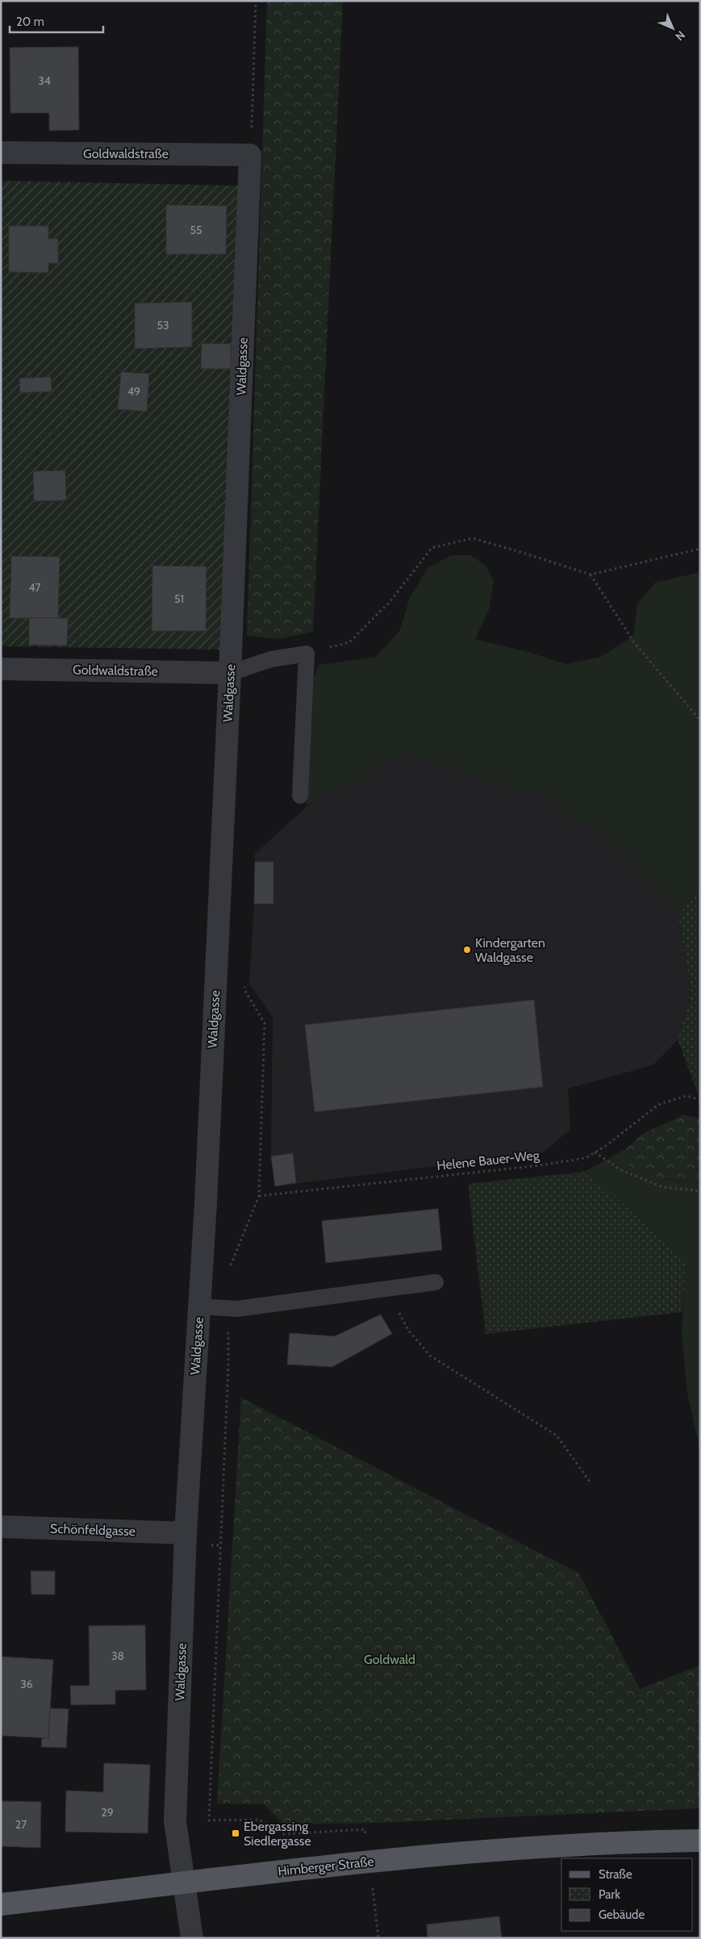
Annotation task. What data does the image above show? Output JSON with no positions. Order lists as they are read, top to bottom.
{
  "streets": {
    "main road": ["Himberger Straße"],
    "street": ["Goldwaldstraße", "Waldgasse", "Schönfeldgasse"],
    "path": ["Helene Bauer-Weg"]
  },
  "crossings": [
    ["Goldwaldstraße", "Waldgasse"],
    ["Waldgasse", "Schönfeldgasse"],
    ["Waldgasse", "Himberger Straße"]
  ],
  "parks": ["Goldwald"],
  "places": {
    "other": ["Kindergarten Waldgasse"],
    "transit": ["Ebergassing Siedlergasse"]
  },
  "house_numbers": [
    "34",
    "55",
    "53",
    "49",
    "47",
    "51",
    "38",
    "36",
    "29",
    "27"
  ],
  "legend": ["Straße", "Park", "Gebäude"],
  "scale_bar": "20 m",
  "north": "bottom right"
}
